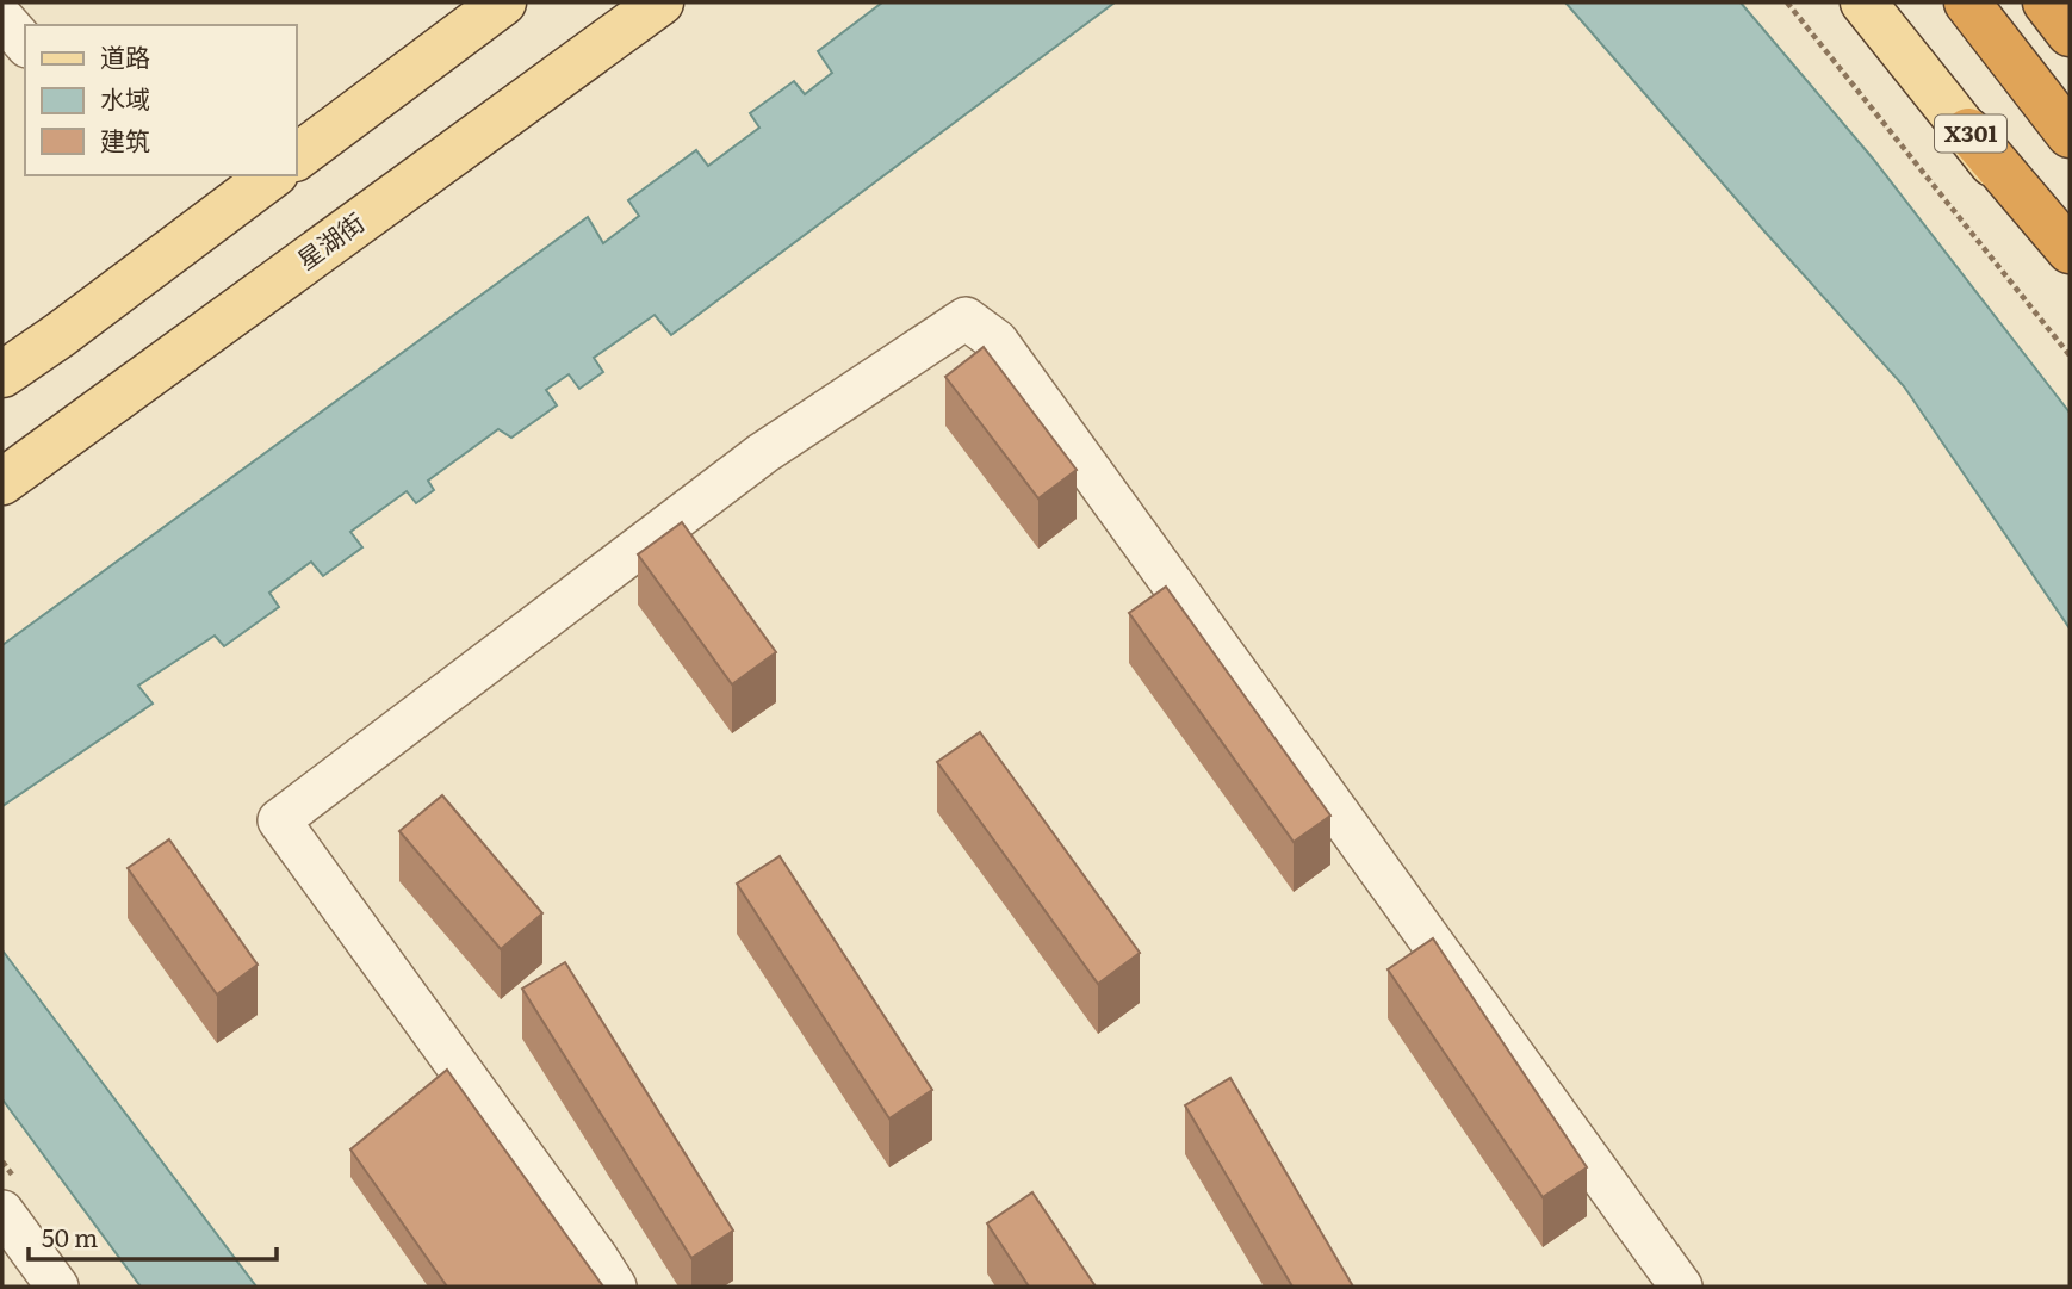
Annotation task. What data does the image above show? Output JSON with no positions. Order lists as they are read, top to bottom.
{
  "streets": {
    "main road": ["X301", "星湖街"]
  },
  "legend": ["道路", "水域", "建筑"],
  "scale_bar": "50 m"
}
